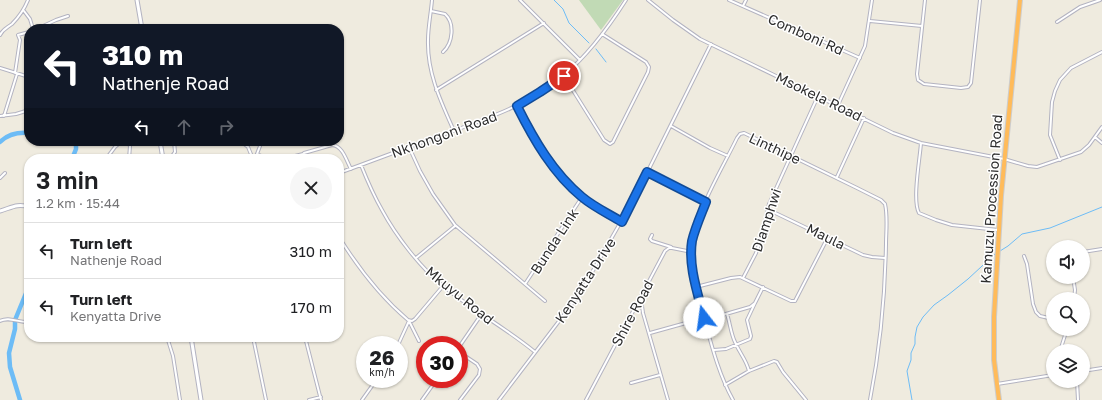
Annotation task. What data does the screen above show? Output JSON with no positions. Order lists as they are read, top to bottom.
{
  "streets": {
    "highway": ["Kamuzu Procession Road"],
    "street": [
      "Comboni Rd",
      "Msokela Road",
      "Nkhongoni Road",
      "Linthipe",
      "Diamphwi",
      "Maula",
      "Bunda Link",
      "Kenyatta Drive",
      "Mkuyu Road",
      "Shire Road"
    ]
  },
  "crossings": [
    ["Msokela Road", "Kamuzu Procession Road"],
    ["Msokela Road", "Diamphwi"],
    ["Msokela Road", "Kenyatta Drive"],
    ["Nkhongoni Road", "Mkuyu Road"],
    ["Linthipe", "Diamphwi"],
    ["Linthipe", "Maula"],
    ["Diamphwi", "Maula"],
    ["Kenyatta Drive", "Mkuyu Road"]
  ],
  "page": {
    "turn": ["310 m", "Nathenje Road"],
    "heading": ["3 min", "1.2 km · 15:44"],
    "list": [
      {
        "name": "Turn left",
        "note": "Nathenje Road",
        "value": "310 m"
      },
      {
        "name": "Turn left",
        "note": "Kenyatta Drive",
        "value": "170 m"
      }
    ],
    "speed": "26 km/h",
    "limit": "30"
  }
}
